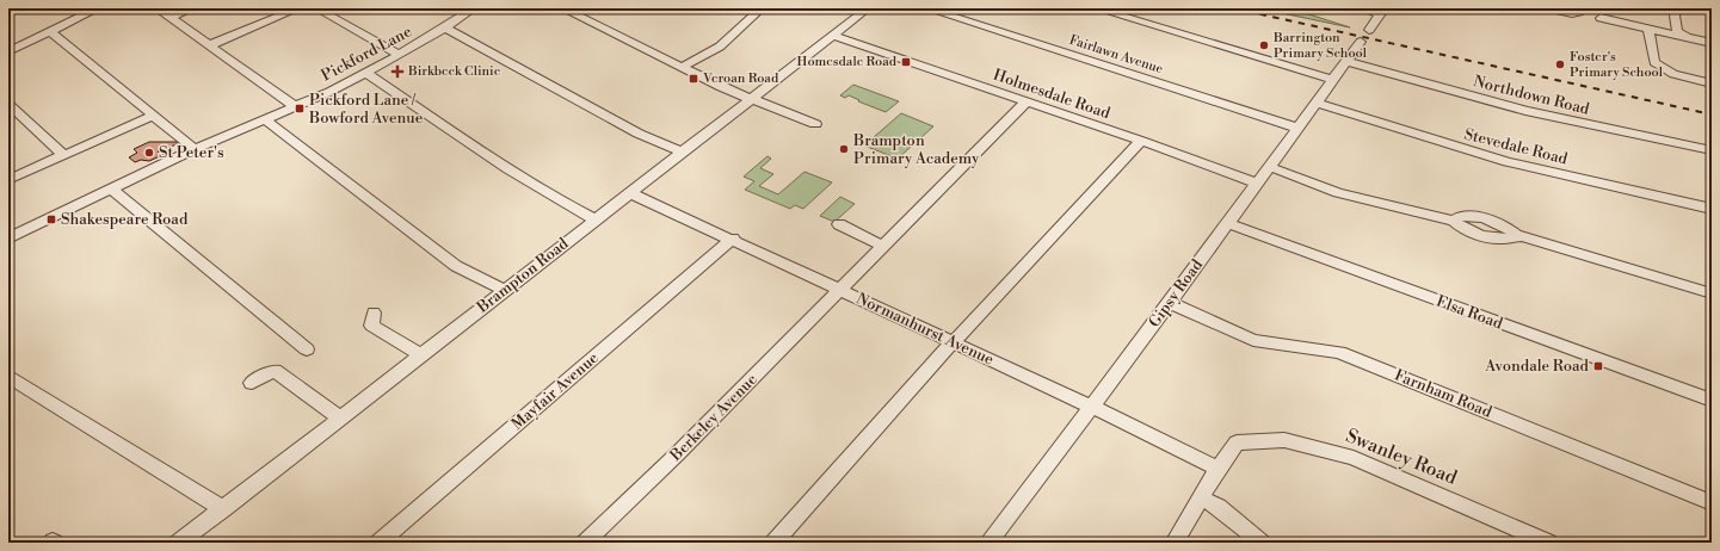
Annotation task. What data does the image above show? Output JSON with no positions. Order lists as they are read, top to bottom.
{
  "streets": {
    "street": [
      "Pickford Lane",
      "Fairlawn Avenue",
      "Holmesdale Road",
      "Northdown Road",
      "Stevedale Road",
      "Brampton Road",
      "Gipsy Road",
      "Elsa Road",
      "Normanhurst Avenue",
      "Mayfair Avenue",
      "Farnham Road",
      "Berkeley Avenue",
      "Swanley Road"
    ]
  },
  "crossings": [
    ["Fairlawn Avenue", "Gipsy Road"],
    ["Holmesdale Road", "Brampton Road"],
    ["Holmesdale Road", "Gipsy Road"],
    ["Holmesdale Road", "Berkeley Avenue"],
    ["Northdown Road", "Gipsy Road"],
    ["Stevedale Road", "Gipsy Road"],
    ["Brampton Road", "Normanhurst Avenue"],
    ["Gipsy Road", "Elsa Road"],
    ["Gipsy Road", "Normanhurst Avenue"],
    ["Gipsy Road", "Farnham Road"],
    ["Normanhurst Avenue", "Mayfair Avenue"],
    ["Normanhurst Avenue", "Berkeley Avenue"],
    ["Normanhurst Avenue", "Swanley Road"]
  ],
  "places": {
    "other": [
      "Barrington Primary School",
      "Foster's Primary School",
      "Brampton Primary Academy",
      "St Peter's"
    ],
    "transit": [
      "Homesdale Road",
      "Veroan Road",
      "Pickford Lane / Bowford Avenue",
      "Shakespeare Road",
      "Avondale Road"
    ],
    "health": ["Birkbeck Clinic"]
  }
}
